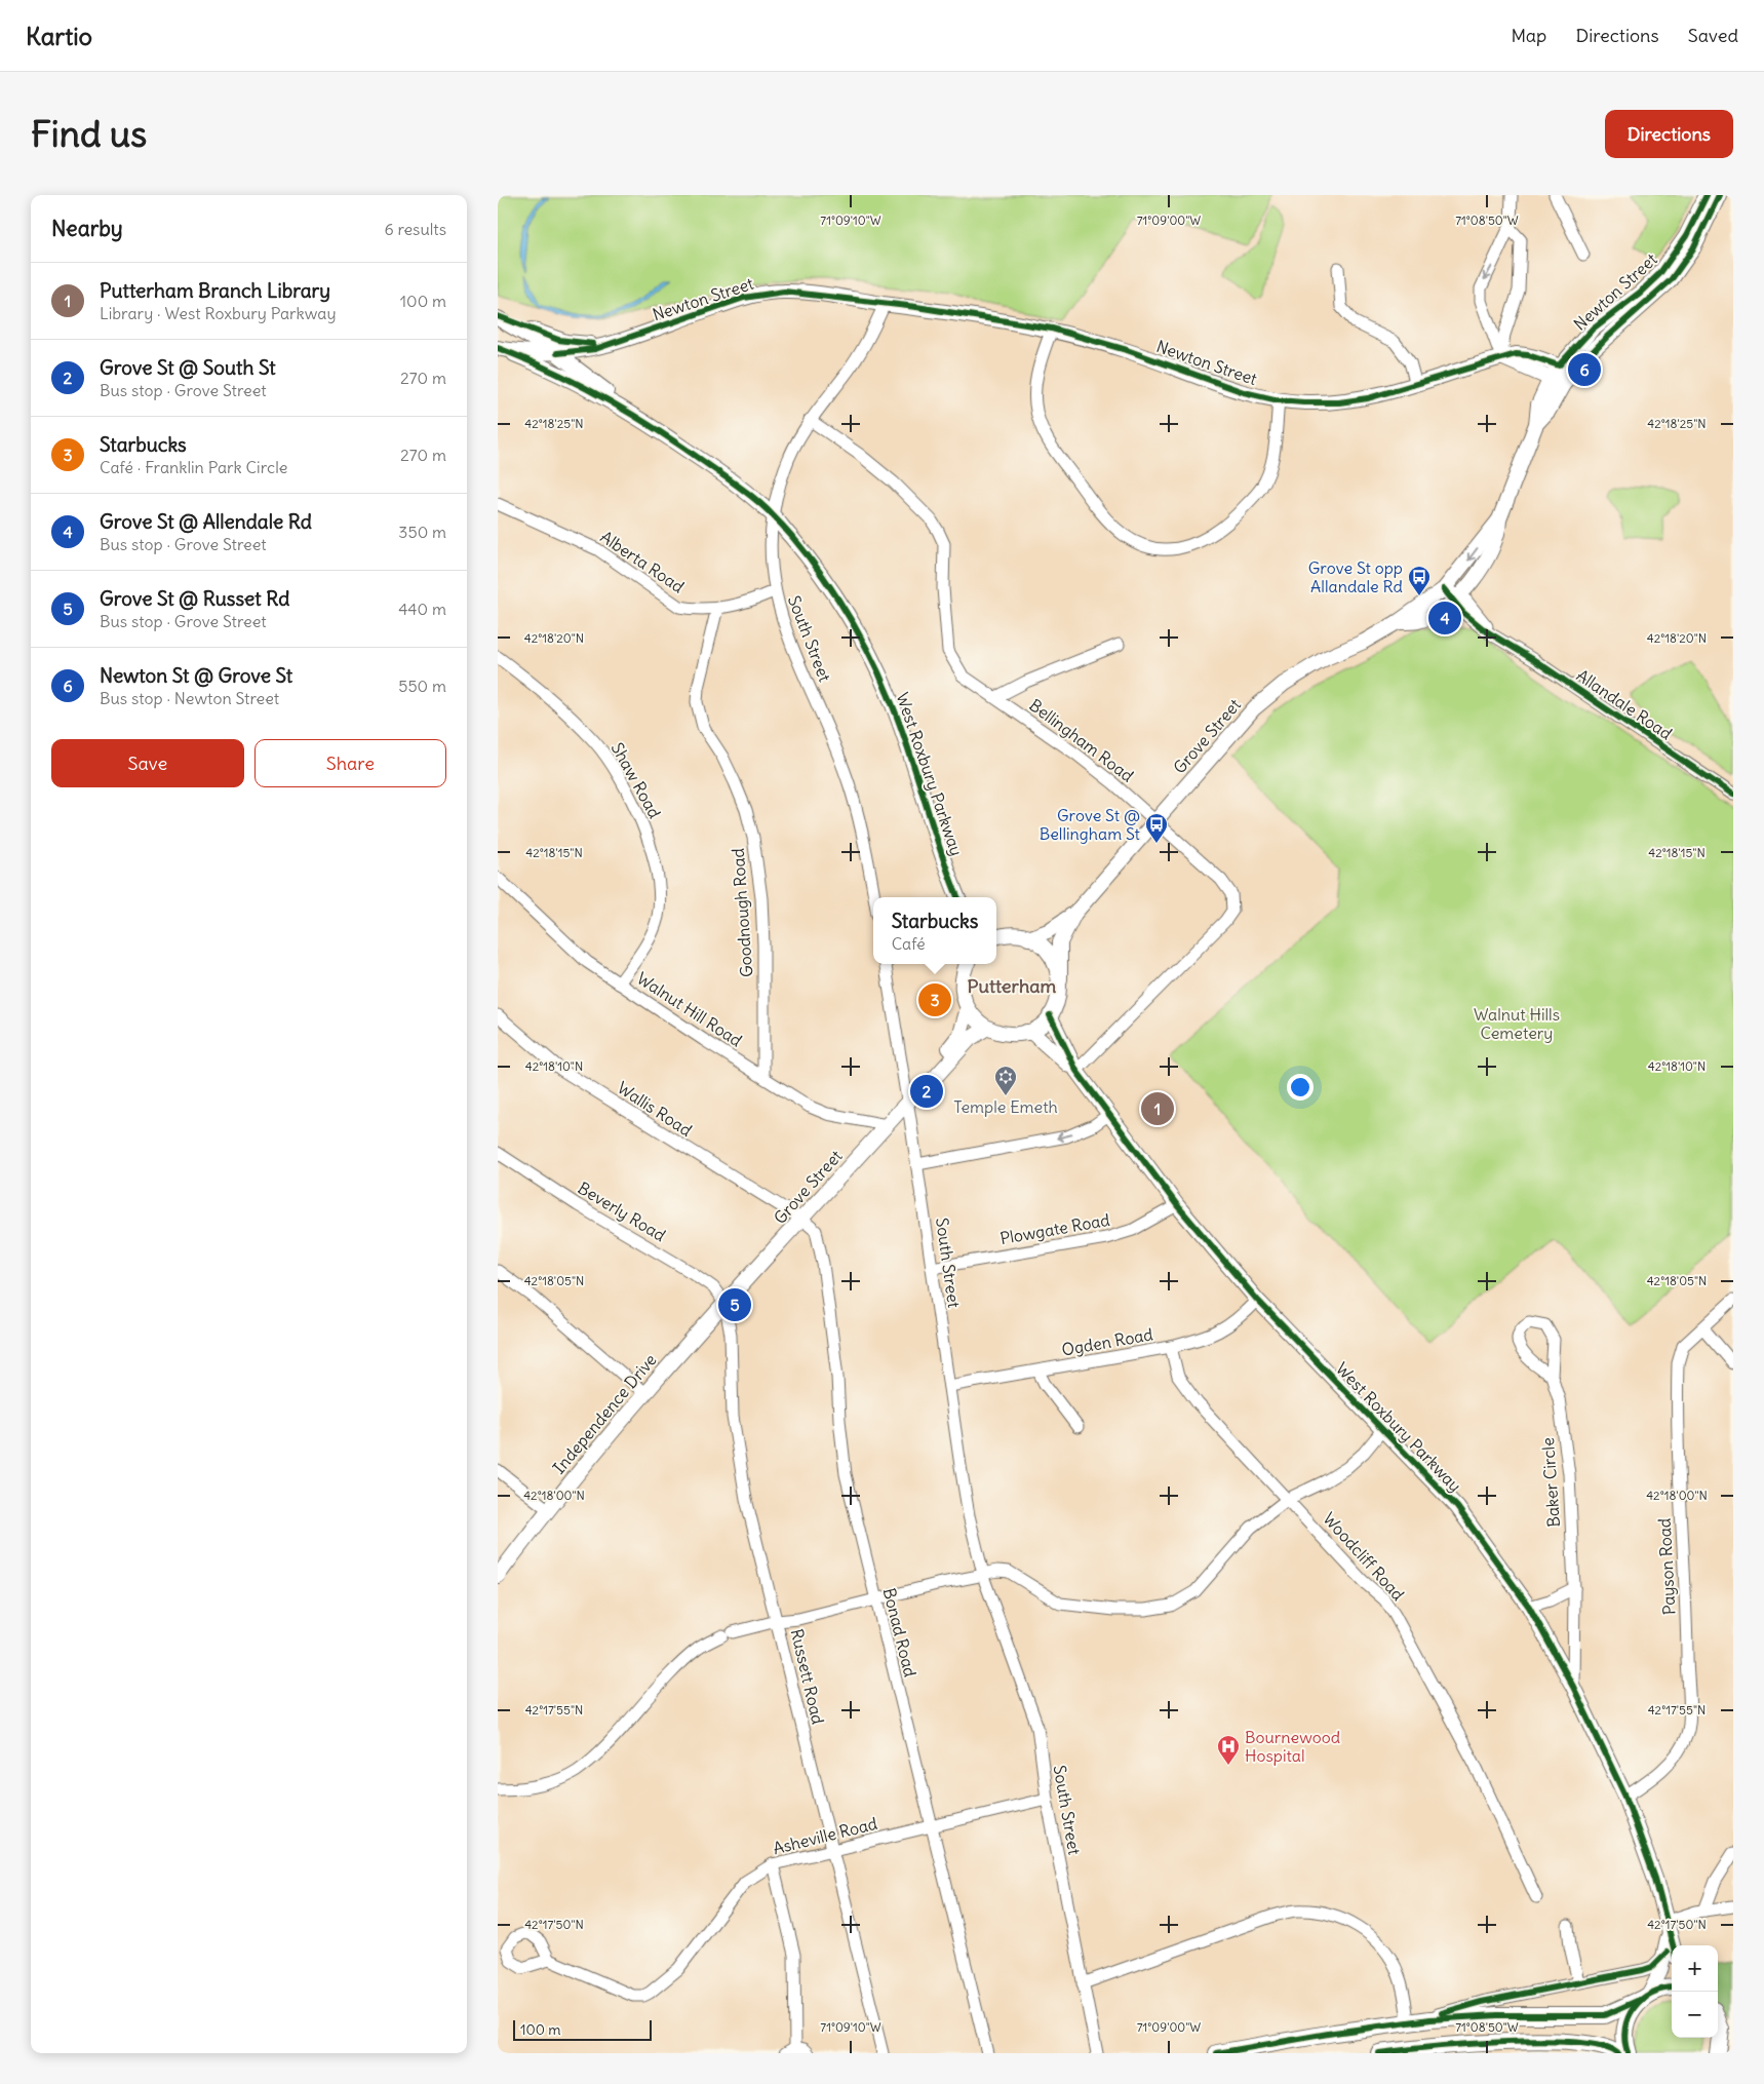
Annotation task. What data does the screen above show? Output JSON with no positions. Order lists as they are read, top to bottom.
{
  "streets": {
    "main road": [
      "Newton Street",
      "Grove Street",
      "West Roxbury Parkway",
      "Independence Drive"
    ],
    "street": [
      "Alberta Road",
      "South Street",
      "Allandale Road",
      "Bellingham Road",
      "Shaw Road",
      "Goodnough Road",
      "Walnut Hill Road",
      "Wallis Road",
      "Beverly Road",
      "Plowgate Road",
      "Ogden Road",
      "Baker Circle",
      "Woodcliff Road",
      "Payson Road",
      "Bonad Road",
      "Russett Road",
      "Asheville Road"
    ]
  },
  "crossings": [
    ["Newton Street", "South Street"],
    ["Newton Street", "Grove Street"],
    ["Newton Street", "West Roxbury Parkway"],
    ["Alberta Road", "South Street"],
    ["Alberta Road", "Goodnough Road"],
    ["South Street", "Grove Street"],
    ["South Street", "Bellingham Road"],
    ["South Street", "West Roxbury Parkway"],
    ["South Street", "Plowgate Road"],
    ["South Street", "Ogden Road"],
    ["South Street", "Asheville Road"],
    ["Allandale Road", "Grove Street"],
    ["Grove Street", "Bellingham Road"],
    ["Grove Street", "West Roxbury Parkway"],
    ["Grove Street", "Walnut Hill Road"],
    ["Grove Street", "Wallis Road"],
    ["Grove Street", "Beverly Road"],
    ["Grove Street", "Independence Drive"],
    ["Grove Street", "Bonad Road"],
    ["Grove Street", "Russett Road"],
    ["Bellingham Road", "West Roxbury Parkway"],
    ["West Roxbury Parkway", "Plowgate Road"],
    ["West Roxbury Parkway", "Ogden Road"],
    ["West Roxbury Parkway", "Baker Circle"],
    ["West Roxbury Parkway", "Payson Road"],
    ["Shaw Road", "Walnut Hill Road"],
    ["Goodnough Road", "Walnut Hill Road"],
    ["Wallis Road", "Bonad Road"],
    ["Beverly Road", "Independence Drive"],
    ["Beverly Road", "Russett Road"],
    ["Ogden Road", "Woodcliff Road"],
    ["Independence Drive", "Russett Road"],
    ["Bonad Road", "Asheville Road"],
    ["Russett Road", "Asheville Road"]
  ],
  "districts": ["Putterham"],
  "parks": ["Walnut Hills Cemetery"],
  "places": {
    "bus stop": ["Grove St opp Allandale Rd", "Grove St @ Bellingham St"],
    "synagogue": ["Temple Emeth"],
    "hospital": ["Bournewood Hospital"]
  },
  "scale_bar": "100 m",
  "page": {
    "header": "Kartio",
    "nav": ["Map", "Directions", "Saved"],
    "buttons": [
      "Directions",
      ["Save", "Share"]
    ],
    "title": "Find us",
    "heading": ["Nearby", "6 results"],
    "list": [
      {
        "mark": "1",
        "name": "Putterham Branch Library",
        "note": "Library · West Roxbury Parkway",
        "value": "100 m"
      },
      {
        "mark": "2",
        "name": "Grove St @ South St",
        "note": "Bus stop · Grove Street",
        "value": "270 m"
      },
      {
        "mark": "3",
        "name": "Starbucks",
        "note": "Café · Franklin Park Circle",
        "value": "270 m"
      },
      {
        "mark": "4",
        "name": "Grove St @ Allendale Rd",
        "note": "Bus stop · Grove Street",
        "value": "350 m"
      },
      {
        "mark": "5",
        "name": "Grove St @ Russet Rd",
        "note": "Bus stop · Grove Street",
        "value": "440 m"
      },
      {
        "mark": "6",
        "name": "Newton St @ Grove St",
        "note": "Bus stop · Newton Street",
        "value": "550 m"
      }
    ],
    "pins": [
      "6",
      "4",
      "3",
      "2",
      "1",
      "5"
    ],
    "popup": ["Starbucks", "Café"],
    "map_buttons": ["+", "−"],
    "scale": "100 m"
  },
  "coordinates": [
    "71°09'10\"W",
    "71°09'00\"W",
    "71°08'50\"W",
    "42°18'25\"N",
    "42°18'20\"N",
    "42°18'15\"N",
    "42°18'10\"N",
    "42°18'05\"N",
    "42°18'00\"N",
    "42°17'55\"N",
    "42°17'50\"N"
  ]
}
